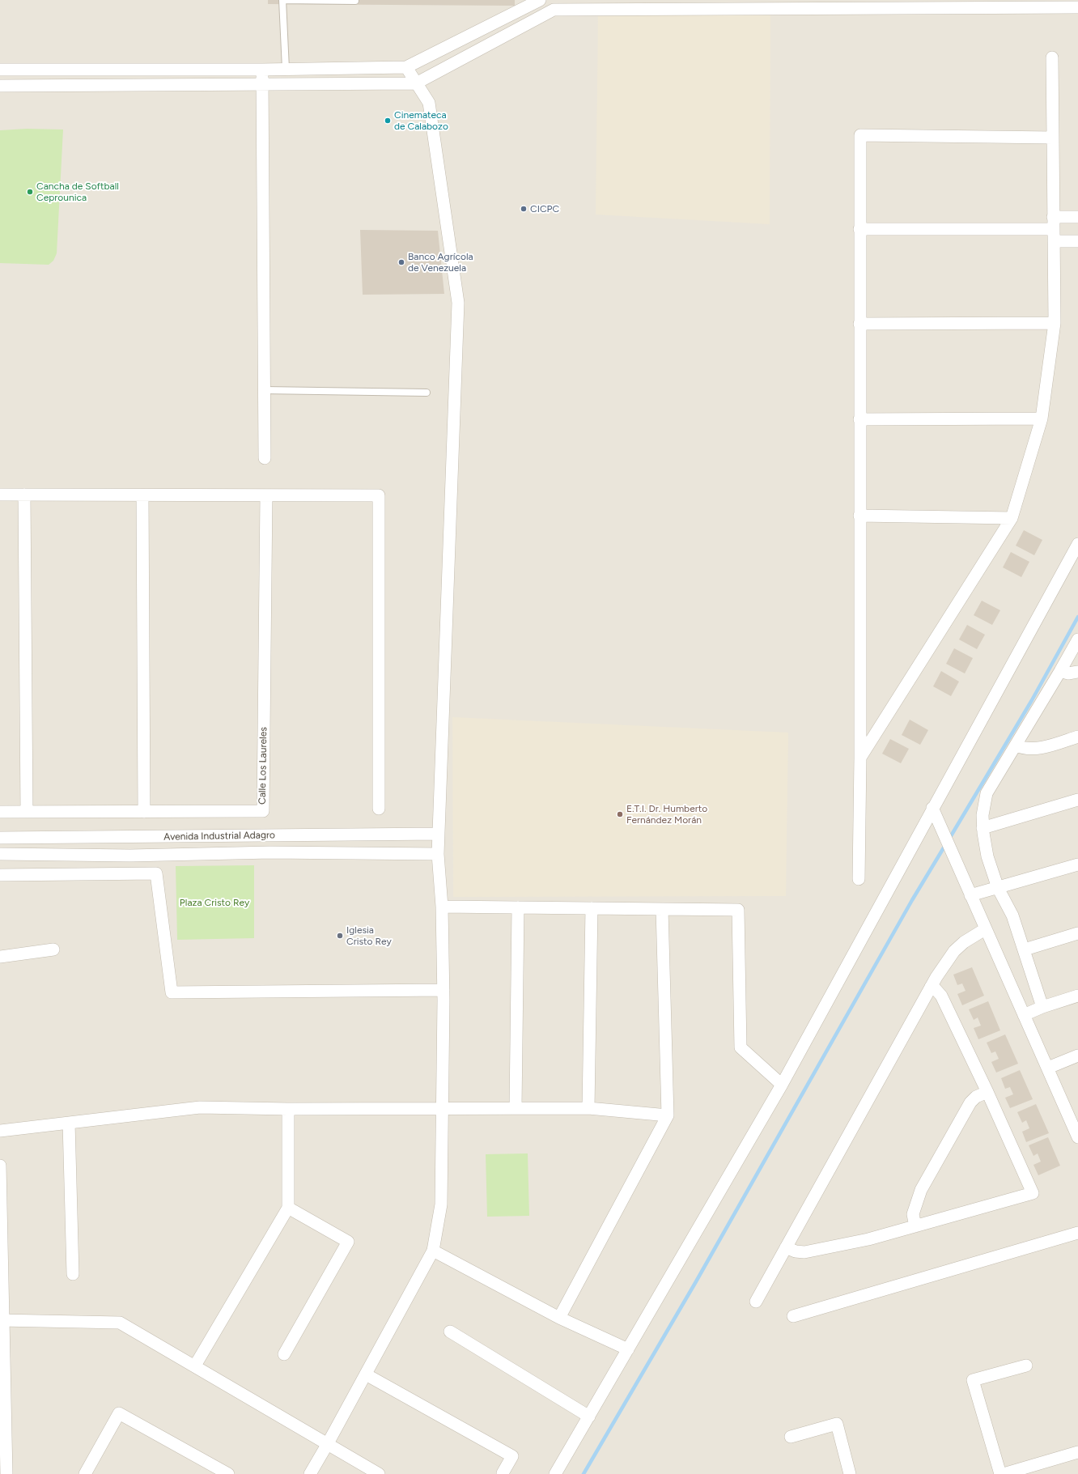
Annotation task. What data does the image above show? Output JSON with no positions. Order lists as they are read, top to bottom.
{
  "streets": {
    "street": ["Calle Los Laureles", "Avenida Industrial Adagro"]
  },
  "parks": ["Plaza Cristo Rey"],
  "places": [
    "Cinemateca de Calabozo",
    "Cancha de Softball Ceprounica",
    "CICPC",
    "Banco Agrícola de Venezuela",
    "E.T.I. Dr. Humberto Fernández Morán",
    "Iglesia Cristo Rey"
  ]
}
